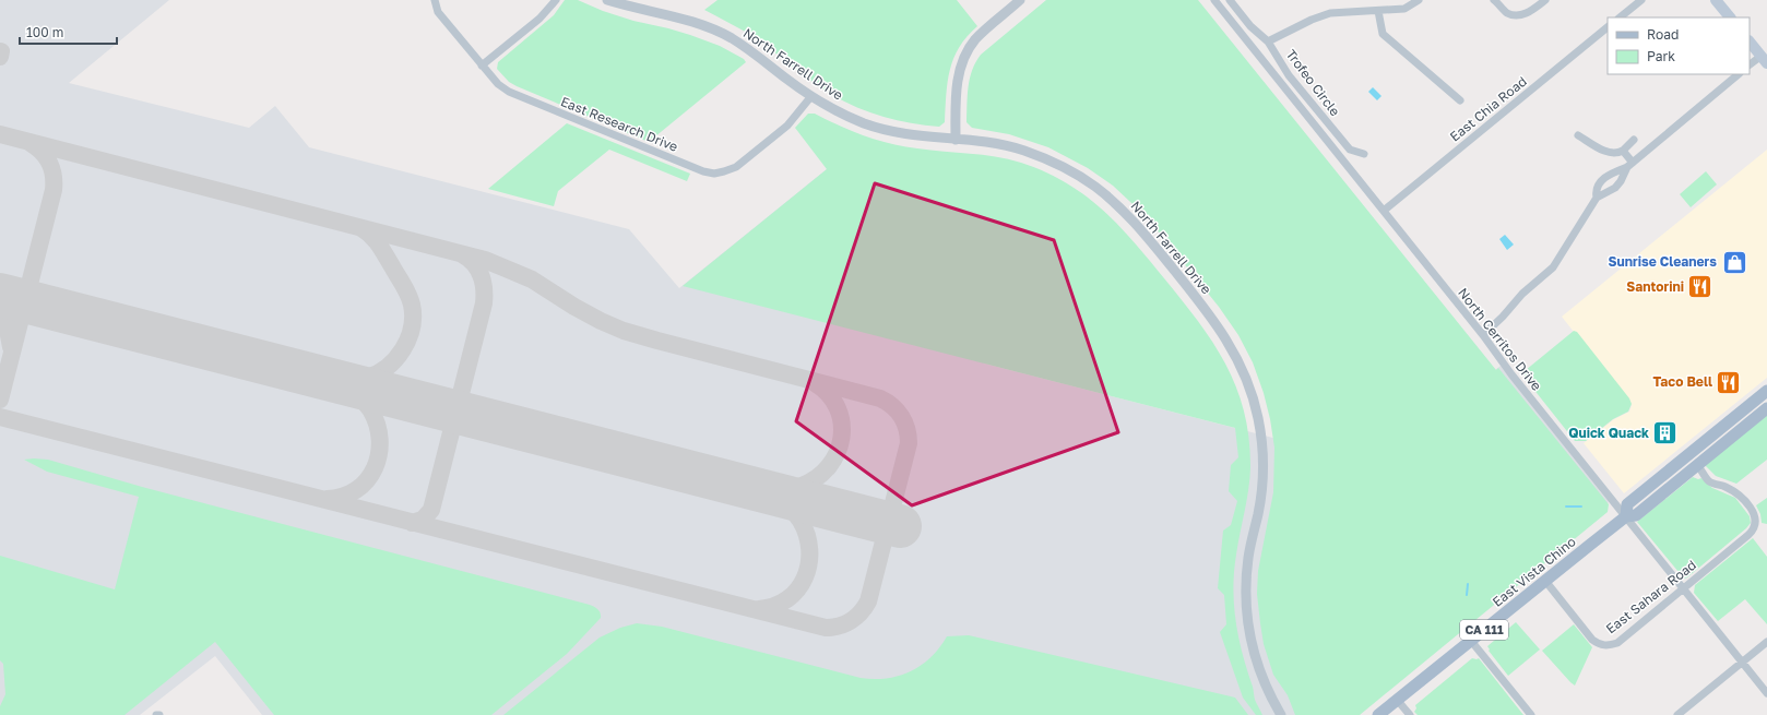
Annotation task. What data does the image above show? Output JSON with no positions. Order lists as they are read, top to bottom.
{
  "streets": {
    "main road": ["East Vista Chino", "CA 111"],
    "street": [
      "North Farrell Drive",
      "Trofeo Circle",
      "East Chia Road",
      "East Research Drive",
      "North Cerritos Drive",
      "East Sahara Road"
    ]
  },
  "crossings": [
    ["North Farrell Drive", "East Research Drive"],
    ["East Chia Road", "North Cerritos Drive"],
    ["North Cerritos Drive", "East Vista Chino"],
    ["North Cerritos Drive", "East Sahara Road"],
    ["East Vista Chino", "East Sahara Road"]
  ],
  "places": {
    "shop": ["Sunrise Cleaners"],
    "restaurant": ["Santorini", "Taco Bell"],
    "building": ["Quick Quack"]
  },
  "legend": ["Road", "Park"],
  "scale_bar": "100 m"
}
